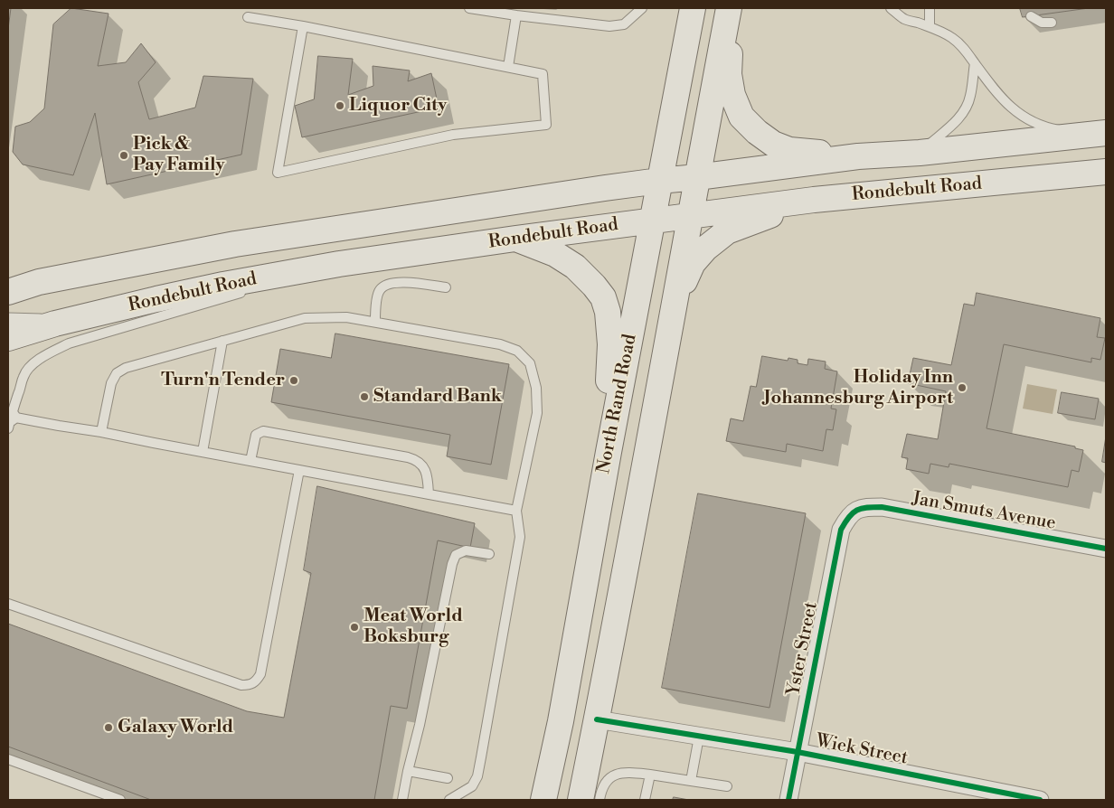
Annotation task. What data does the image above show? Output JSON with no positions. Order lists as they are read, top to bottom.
{
  "streets": {
    "main road": ["Rondebult Road", "North Rand Road"],
    "street": ["Jan Smuts Avenue", "Yster Street", "Wiek Street"]
  },
  "crossings": [
    ["Rondebult Road", "North Rand Road"],
    ["North Rand Road", "Wiek Street"],
    ["Jan Smuts Avenue", "Yster Street"],
    ["Yster Street", "Wiek Street"]
  ],
  "places": [
    "Liquor City",
    "Pick & Pay Family",
    "Turn'n Tender",
    "Holiday Inn Johannesburg Airport",
    "Standard Bank",
    "Meat World Boksburg",
    "Galaxy World"
  ]
}
